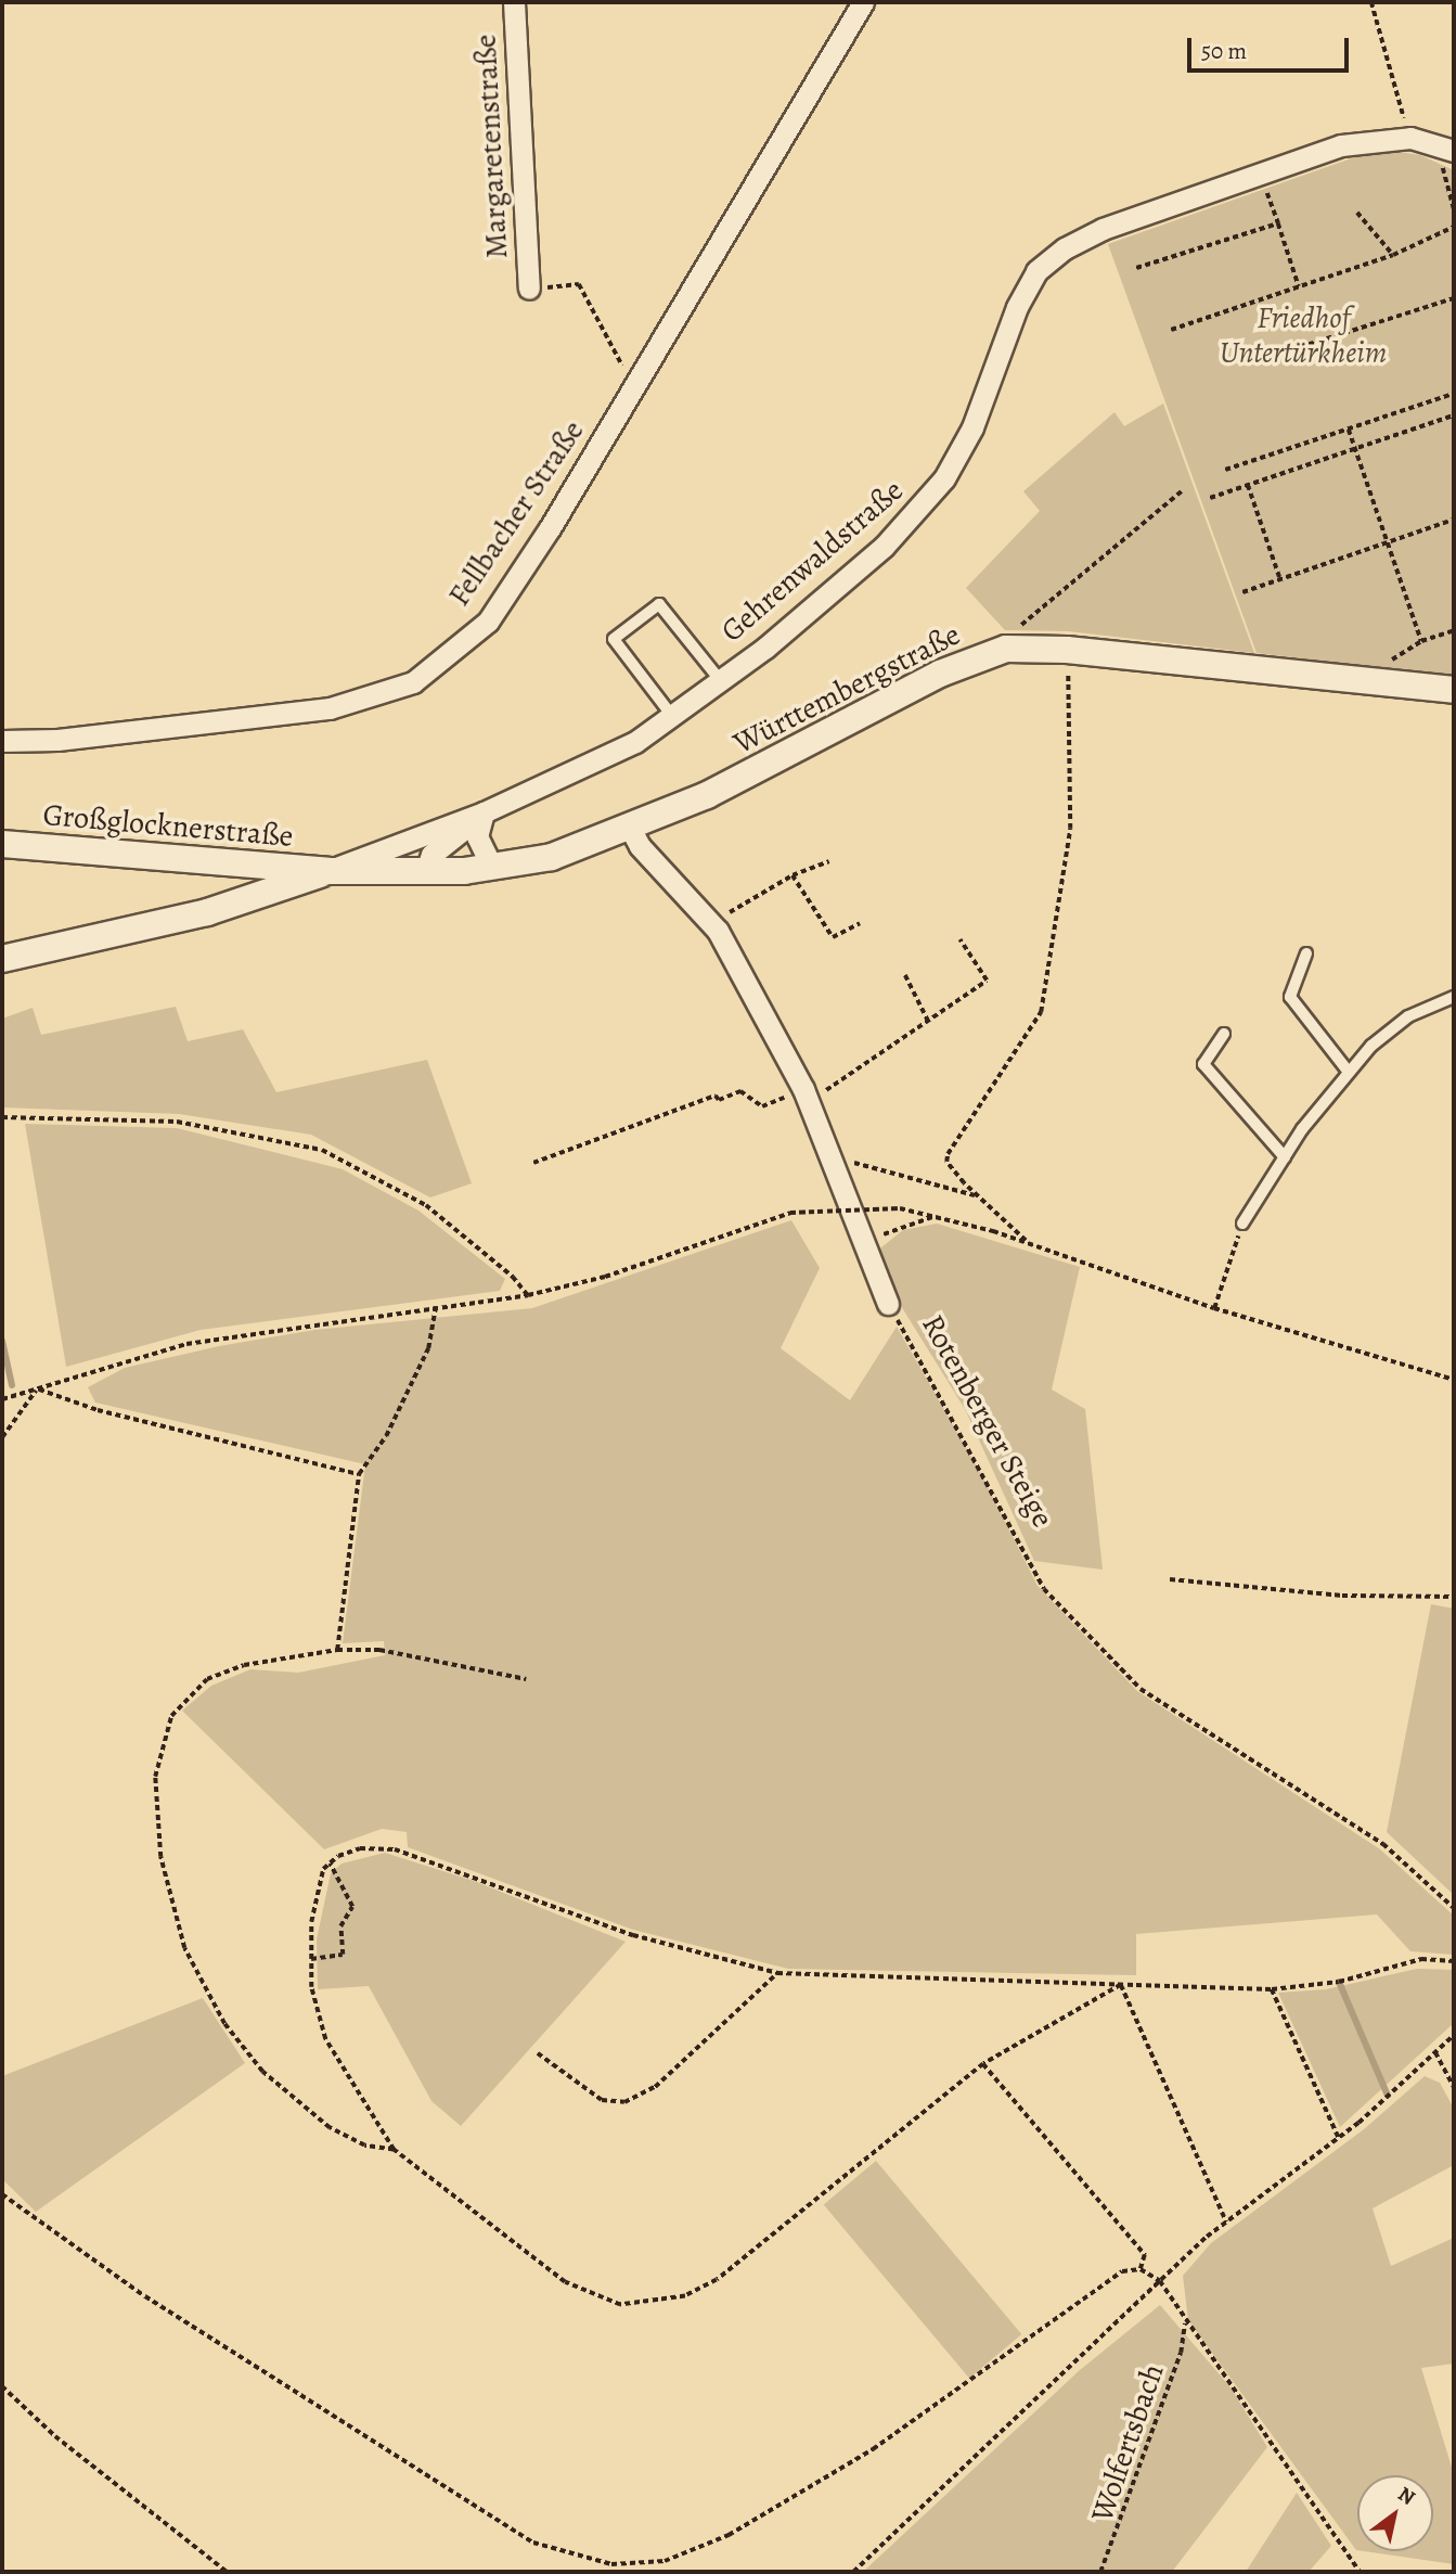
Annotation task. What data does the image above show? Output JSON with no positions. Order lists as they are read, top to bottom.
{
  "streets": {
    "street": [
      "Margaretenstraße",
      "Fellbacher Straße",
      "Gehrenwaldstraße",
      "Württembergstraße",
      "Großglocknerstraße",
      "Rotenberger Steige"
    ],
    "path": ["Wolfertsbach"]
  },
  "crossings": [
    ["Gehrenwaldstraße", "Württembergstraße"],
    ["Gehrenwaldstraße", "Großglocknerstraße"],
    ["Württembergstraße", "Großglocknerstraße"],
    ["Württembergstraße", "Rotenberger Steige"]
  ],
  "parks": ["Friedhof Untertürkheim"],
  "scale_bar": "50 m",
  "north": "top right"
}
